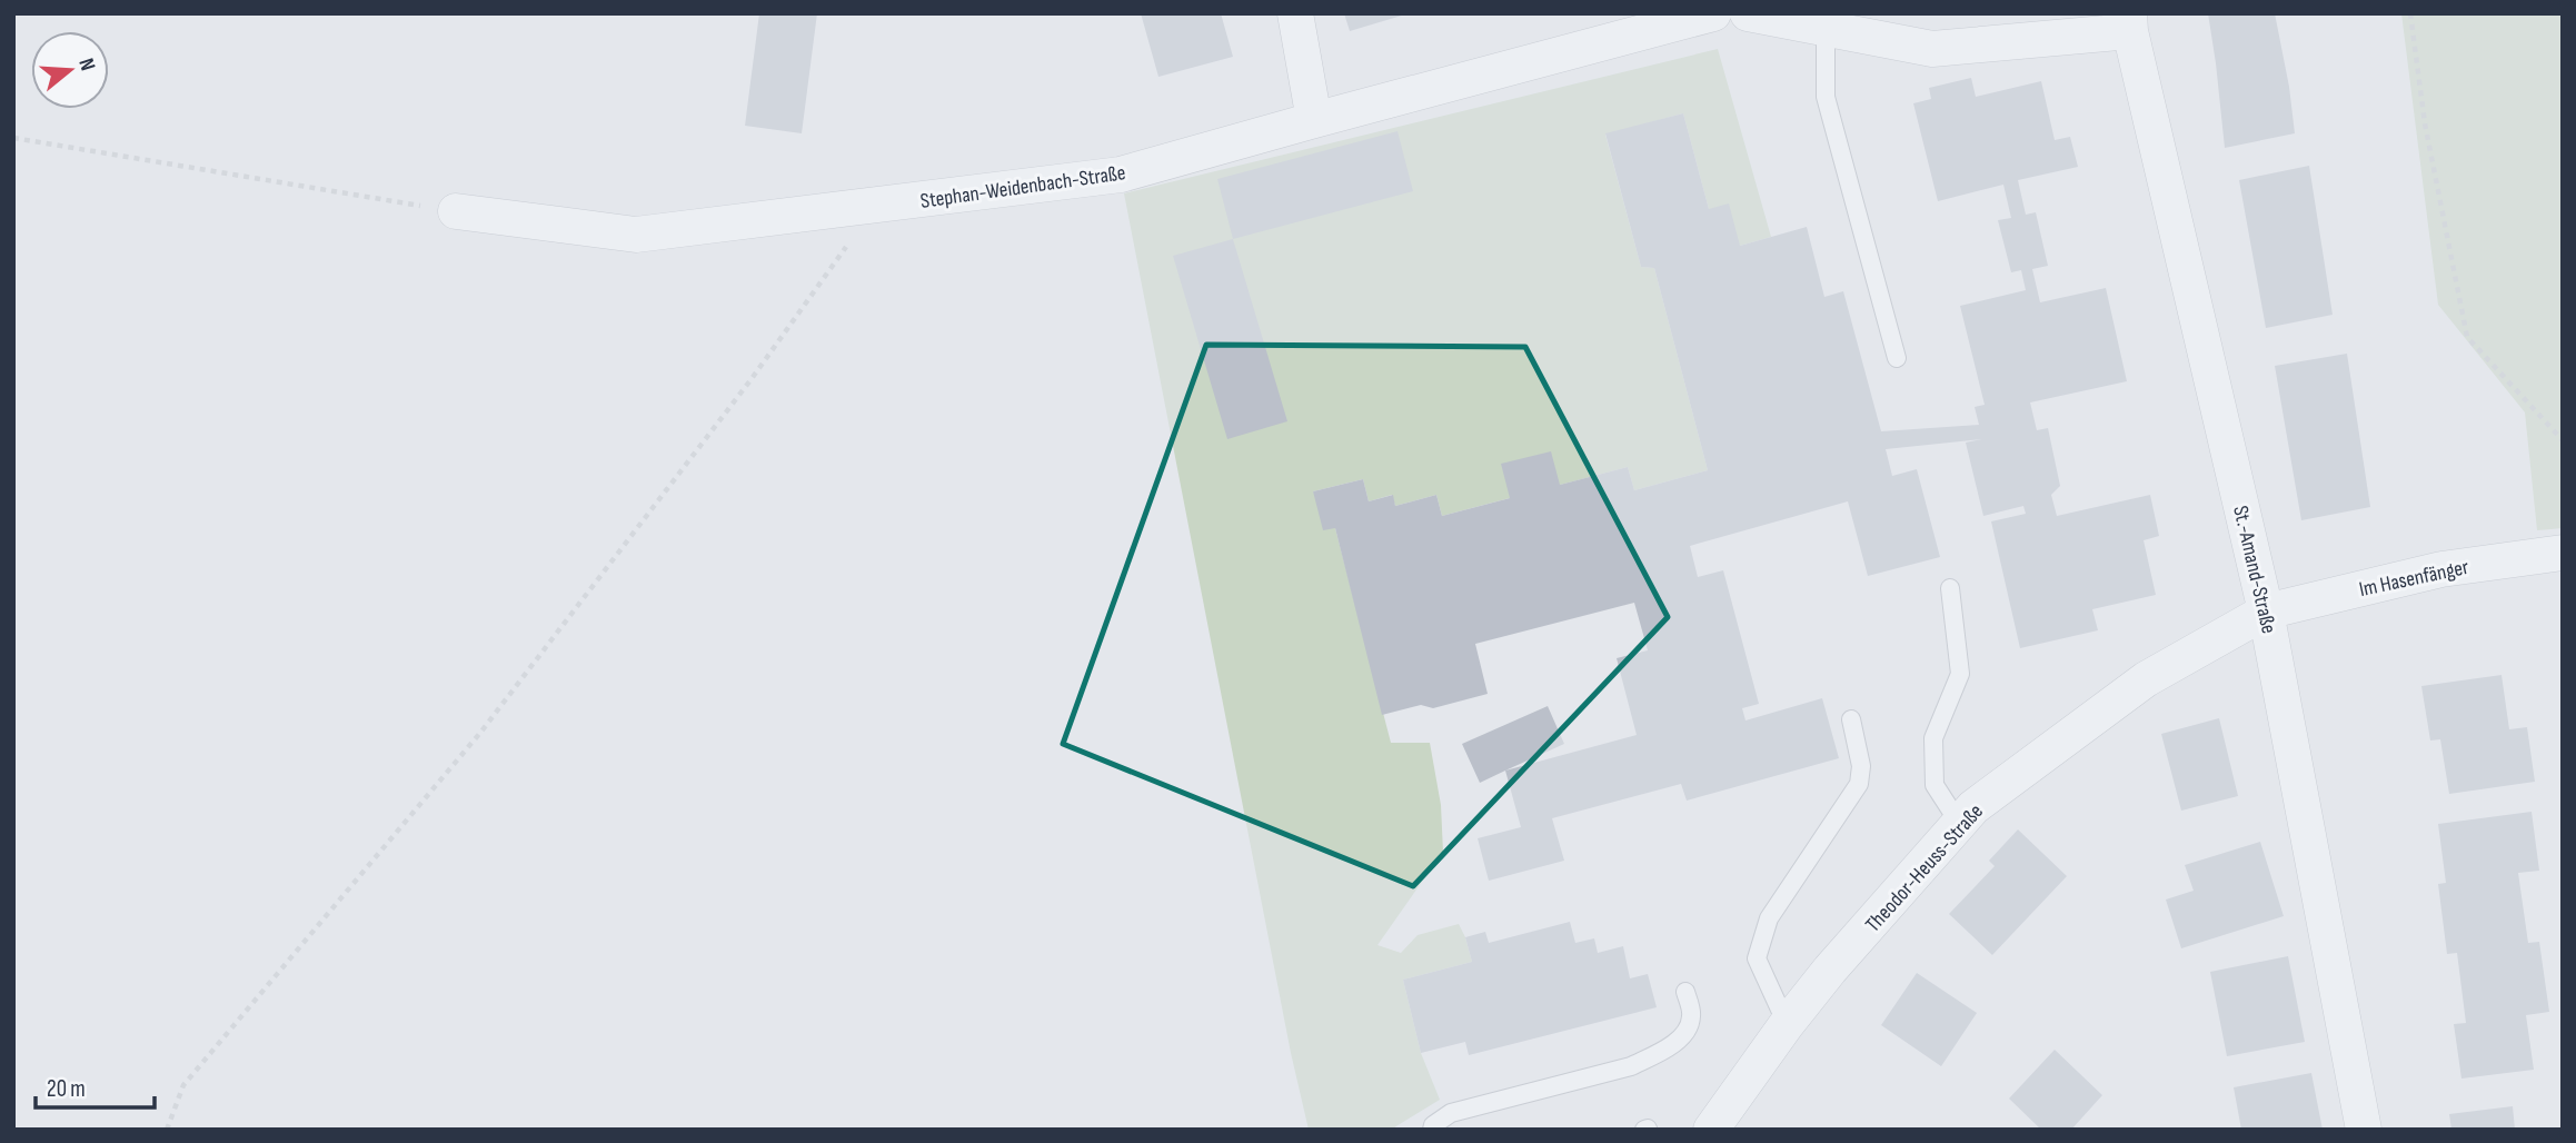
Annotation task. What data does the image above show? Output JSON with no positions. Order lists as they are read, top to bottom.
{
  "streets": {
    "street": [
      "Stephan-Weidenbach-Straße",
      "St.-Amand-Straße",
      "Im Hasenfänger",
      "Theodor-Heuss-Straße"
    ]
  },
  "crossings": [
    ["St.-Amand-Straße", "Im Hasenfänger"],
    ["St.-Amand-Straße", "Theodor-Heuss-Straße"],
    ["Im Hasenfänger", "Theodor-Heuss-Straße"]
  ],
  "scale_bar": "20 m",
  "north": "right"
}
